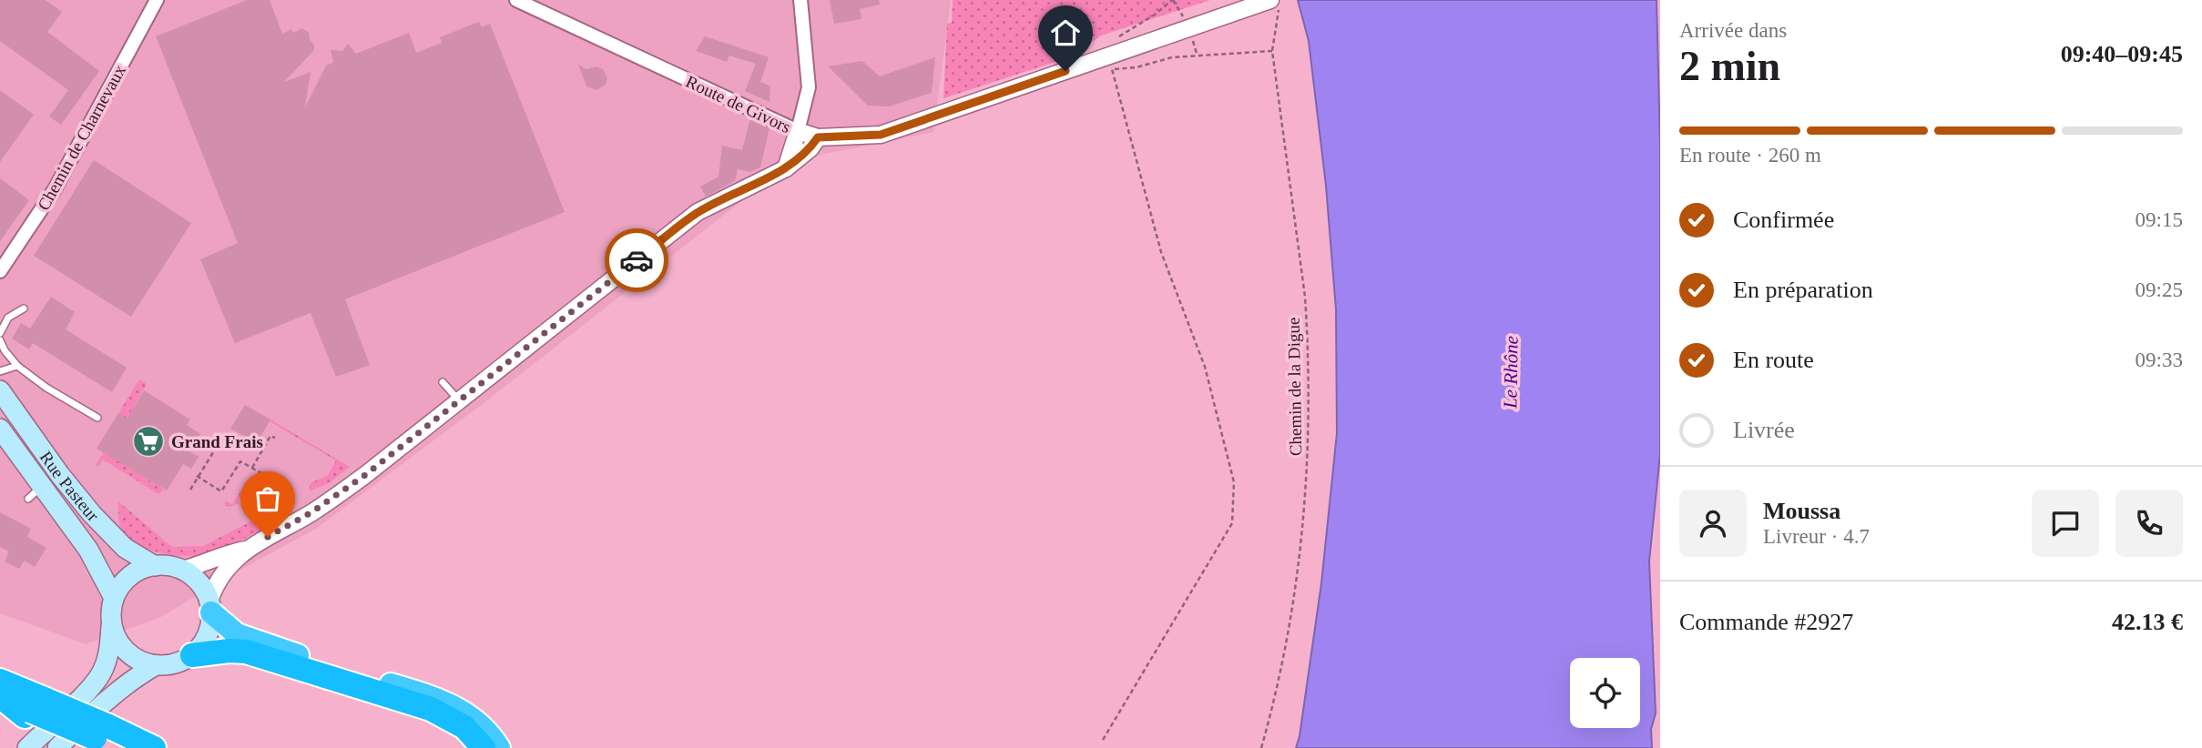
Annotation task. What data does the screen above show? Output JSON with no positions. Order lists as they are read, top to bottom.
{
  "streets": {
    "main road": ["Rue Pasteur"],
    "street": ["Route de Givors", "Chemin de Charnevaux"],
    "path": ["Chemin de la Digue"]
  },
  "water": ["Le Rhône"],
  "places": {
    "supermarket": ["Grand Frais"]
  },
  "page": {
    "heading": ["2 min", "Arrivée dans", "09:40–09:45"],
    "panel": [
      "Moussa",
      "Livreur · 4.7",
      "Commande #2927",
      "42.13 €"
    ],
    "bar": "En route · 260 m",
    "list": [
      ["Confirmée", "09:15"],
      ["En préparation", "09:25"],
      ["En route", "09:33"],
      "Livrée"
    ]
  }
}
